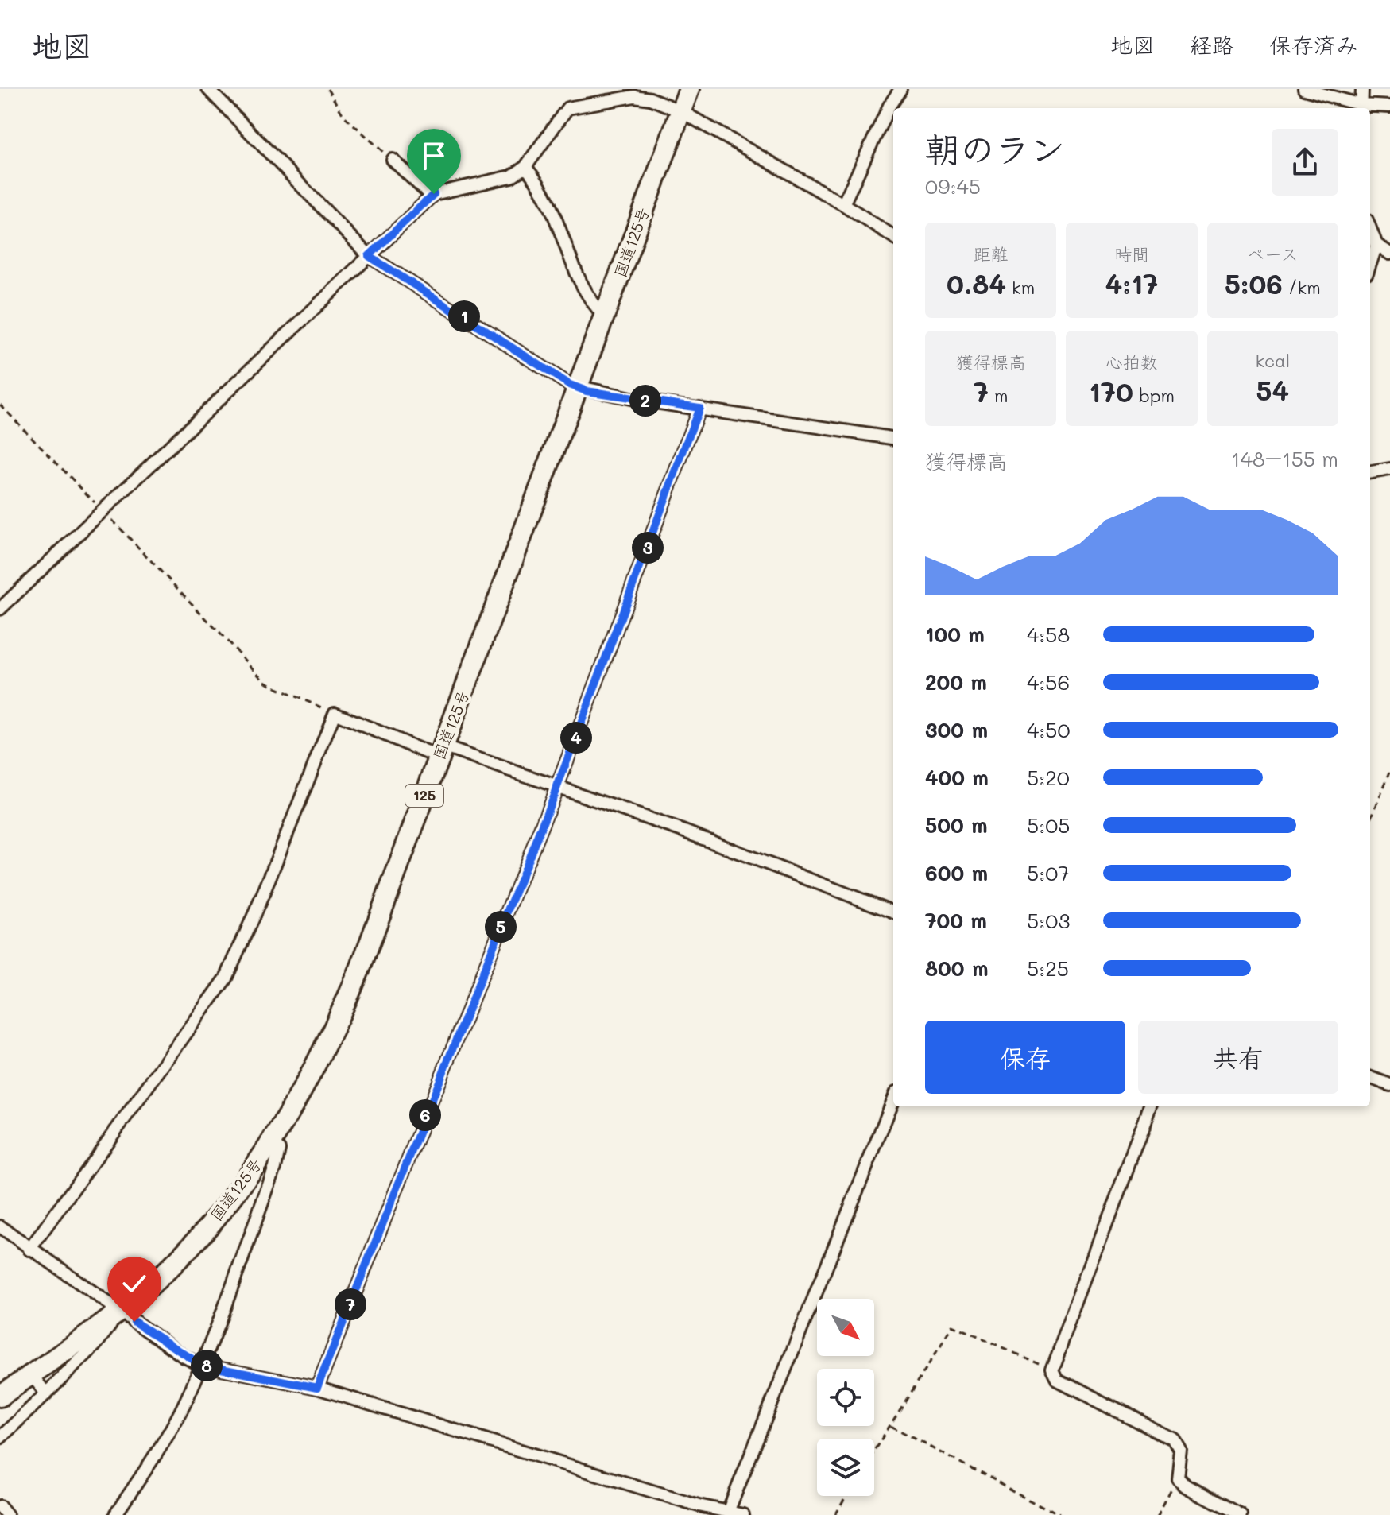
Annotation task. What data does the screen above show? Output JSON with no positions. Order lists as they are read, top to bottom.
{
  "streets": {
    "highway": ["国道125号", "125"]
  },
  "north": "bottom right",
  "page": {
    "header": "地図",
    "nav": ["地図", "経路", "保存済み"],
    "heading": ["朝のラン", "09:45"],
    "stats": [
      ["距離", "0.84 km"],
      ["時間", "4:17"],
      ["ペース", "5:06 /km"],
      ["獲得標高", "7 m"],
      ["心拍数", "170 bpm"],
      ["kcal", "54"]
    ],
    "pins": [
      "1",
      "2",
      "3",
      "4",
      "5",
      "6",
      "7",
      "8"
    ],
    "chart": ["獲得標高", "148–155 m"],
    "list": [
      {
        "name": "100 m",
        "note": "4:58"
      },
      {
        "name": "200 m",
        "note": "4:56"
      },
      {
        "name": "300 m",
        "note": "4:50"
      },
      {
        "name": "400 m",
        "note": "5:20"
      },
      {
        "name": "500 m",
        "note": "5:05"
      },
      {
        "name": "600 m",
        "note": "5:07"
      },
      {
        "name": "700 m",
        "note": "5:03"
      },
      {
        "name": "800 m",
        "note": "5:25"
      }
    ],
    "buttons": ["保存", "共有"]
  }
}
